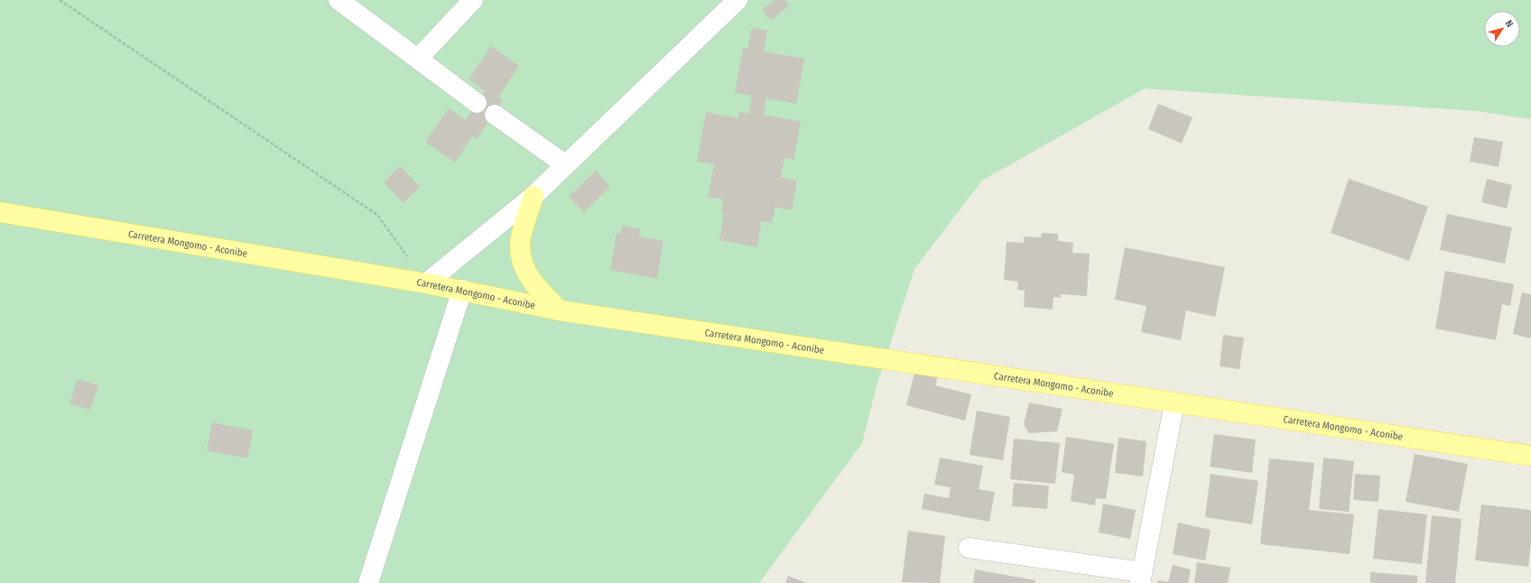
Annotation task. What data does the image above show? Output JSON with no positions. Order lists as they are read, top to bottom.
{
  "streets": {
    "main road": ["Carretera Mongomo - Aconibe"]
  },
  "north": "top right"
}
